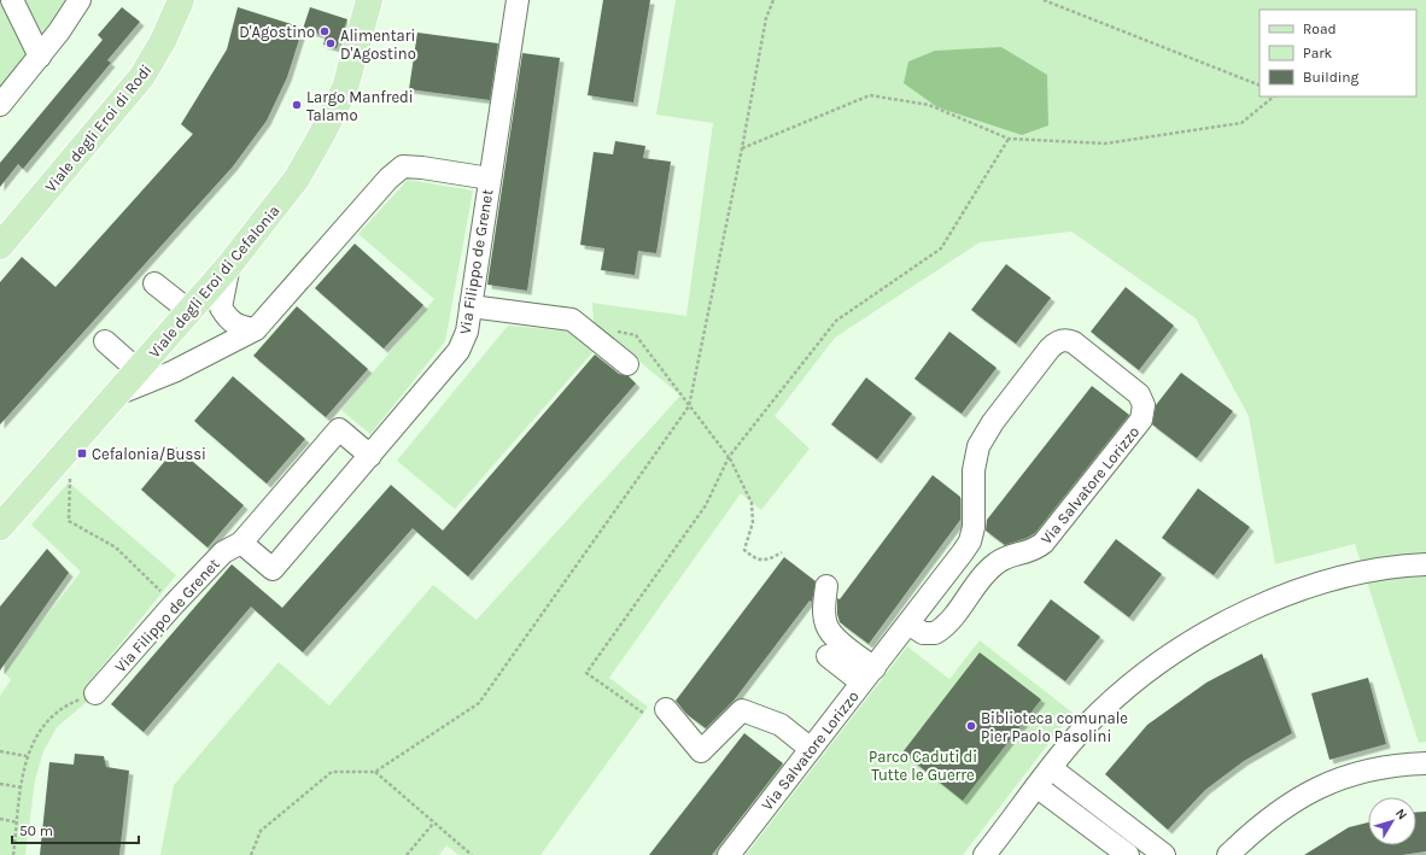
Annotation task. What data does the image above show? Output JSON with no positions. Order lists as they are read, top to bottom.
{
  "streets": {
    "main road": ["Viale degli Eroi di Rodi", "Viale degli Eroi di Cefalonia"],
    "street": ["Via Filippo de Grenet", "Via Salvatore Lorizzo"]
  },
  "crossings": [
    ["Via Filippo de Grenet", "Viale degli Eroi di Cefalonia"]
  ],
  "parks": ["Parco Caduti di Tutte le Guerre"],
  "places": {
    "other": [
      "D'Agostino",
      "Alimentari D'Agostino",
      "Largo Manfredi Talamo",
      "Biblioteca comunale Pier Paolo Pasolini"
    ],
    "transit": ["Cefalonia/Bussi"]
  },
  "legend": ["Road", "Park", "Building"],
  "scale_bar": "50 m",
  "north": "top right"
}
